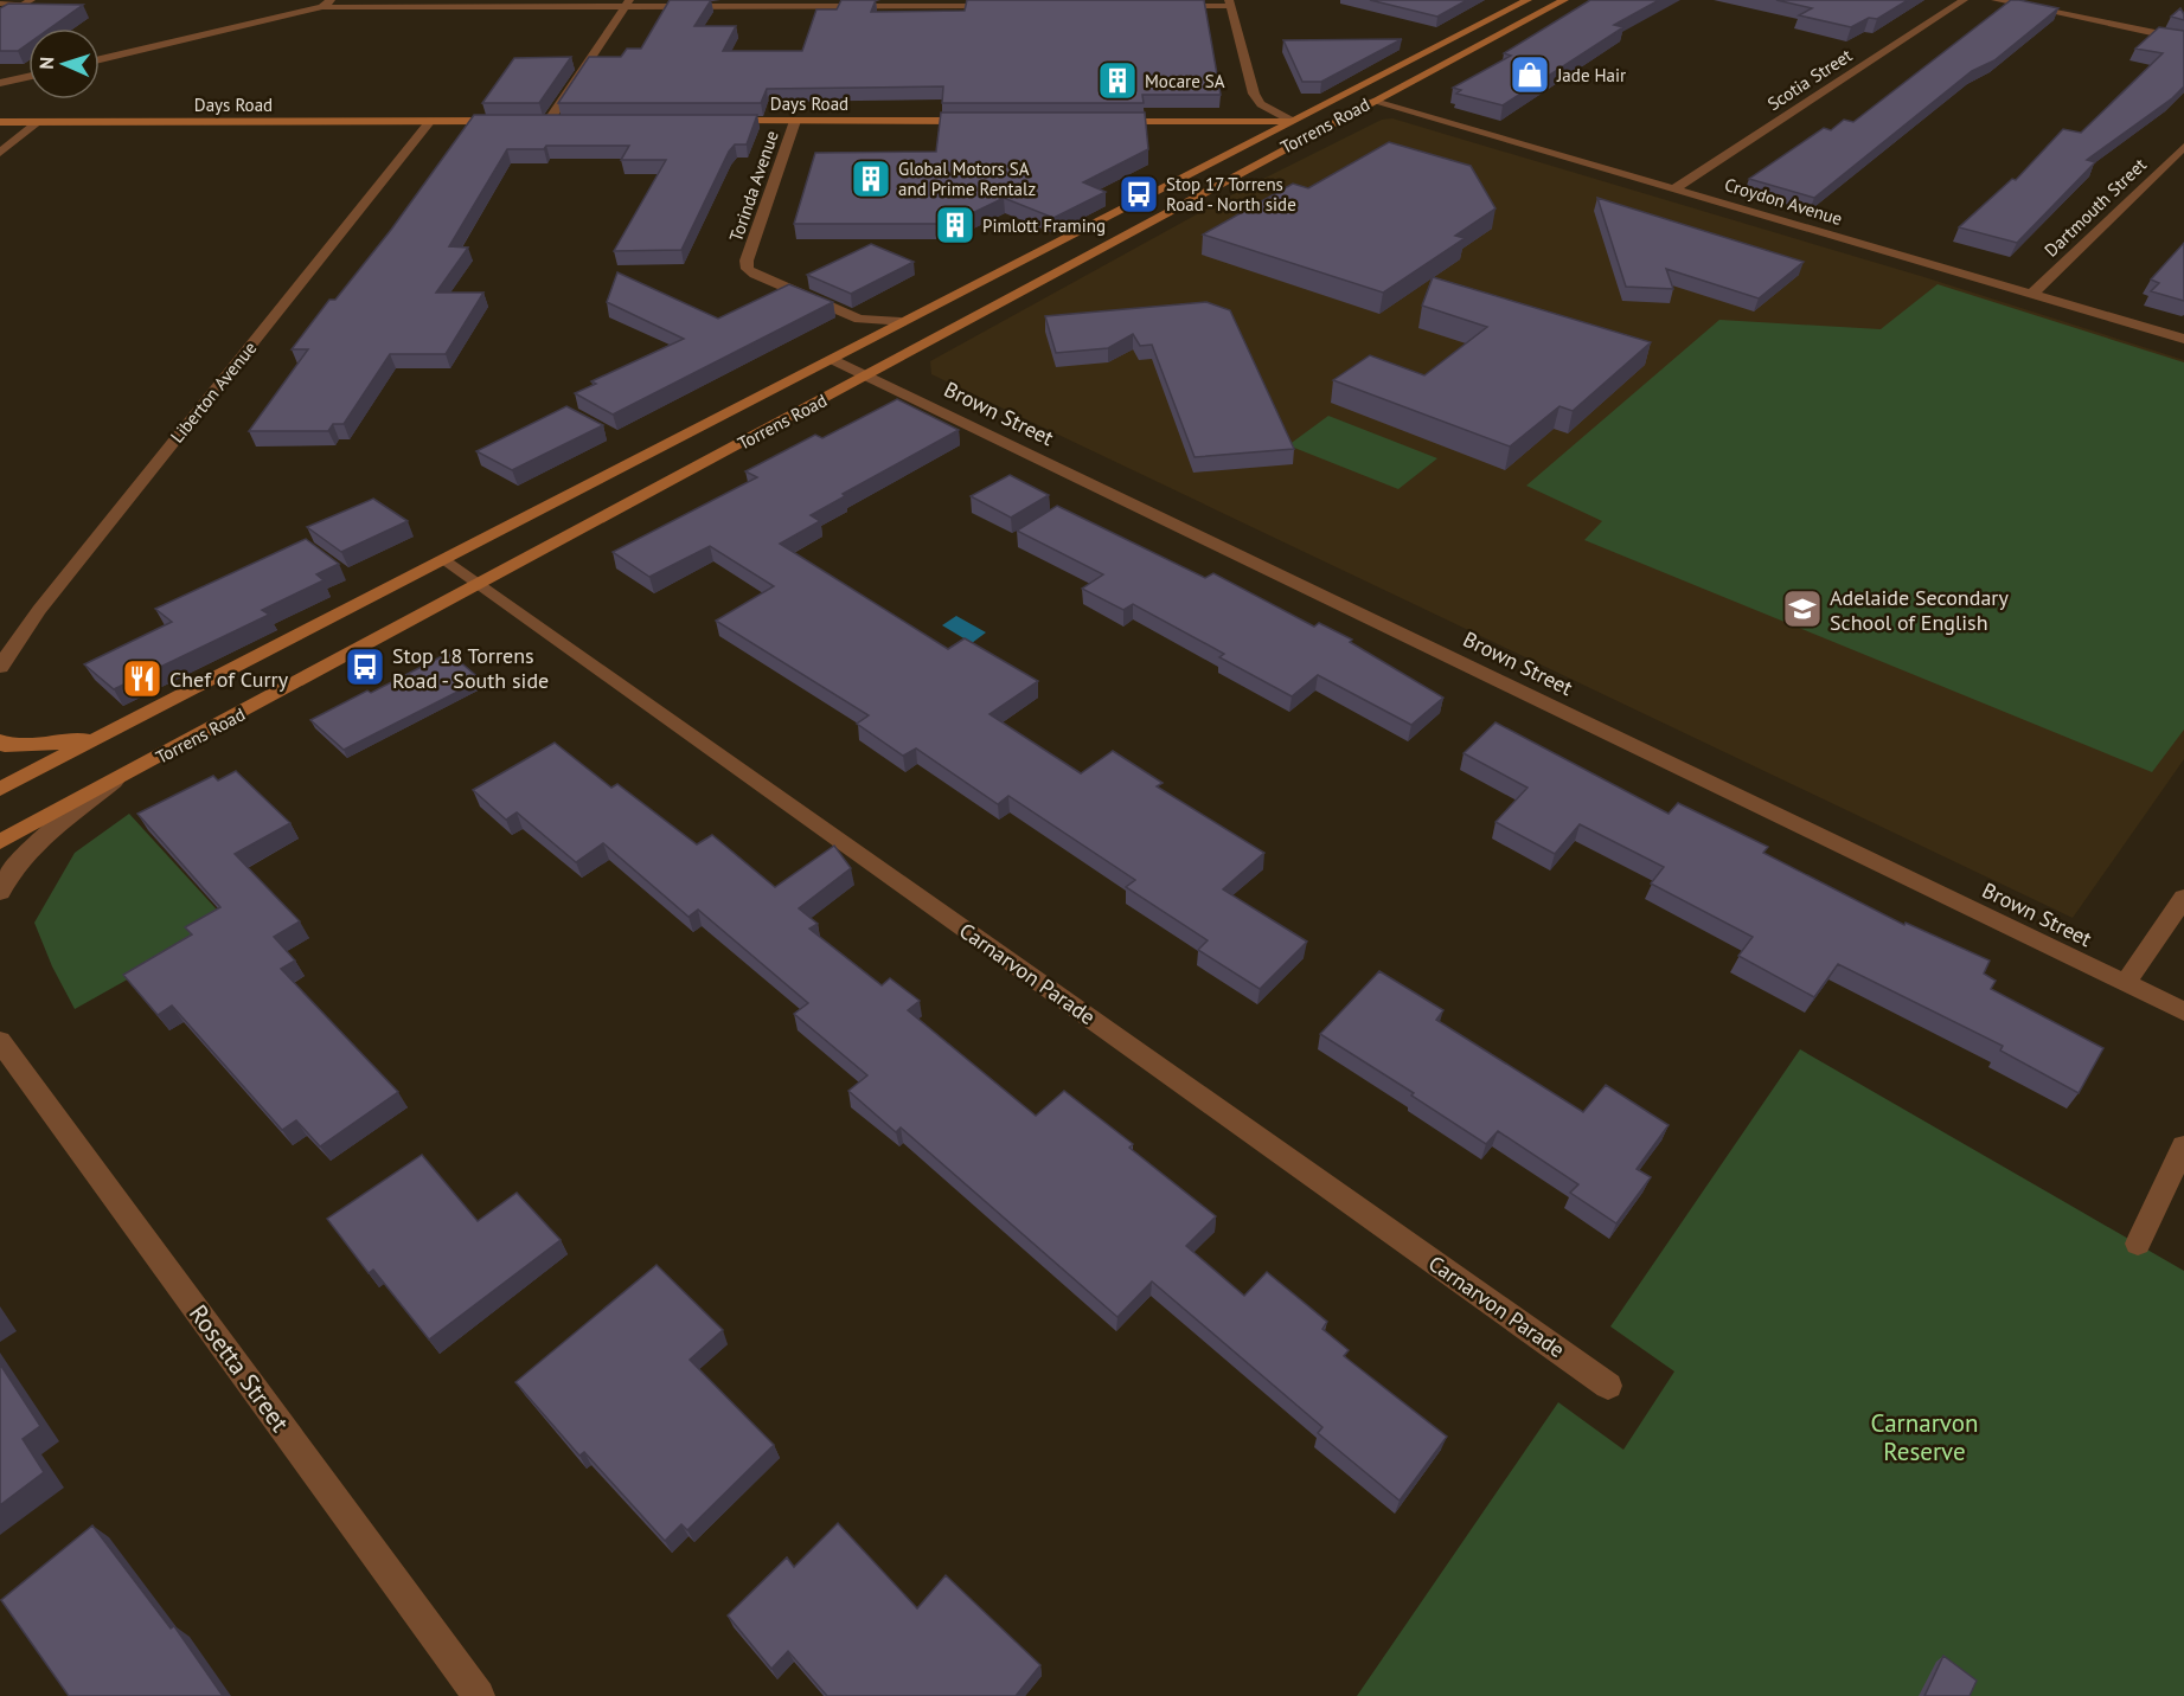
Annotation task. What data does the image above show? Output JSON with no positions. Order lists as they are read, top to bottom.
{
  "streets": {
    "main road": ["Days Road", "Torrens Road"],
    "street": [
      "Scotia Street",
      "Torinda Avenue",
      "Croydon Avenue",
      "Dartmouth Street",
      "Liberton Avenue",
      "Brown Street",
      "Carnarvon Parade",
      "Rosetta Street"
    ]
  },
  "crossings": [
    ["Scotia Street", "Croydon Avenue"],
    ["Days Road", "Torinda Avenue"],
    ["Days Road", "Liberton Avenue"],
    ["Torrens Road", "Torinda Avenue"],
    ["Torrens Road", "Croydon Avenue"],
    ["Torrens Road", "Brown Street"],
    ["Torrens Road", "Carnarvon Parade"],
    ["Croydon Avenue", "Dartmouth Street"]
  ],
  "parks": ["Carnarvon Reserve"],
  "places": {
    "shop": ["Jade Hair"],
    "building": ["Mocare SA", "Global Motors SA and Prime Rentalz", "Pimlott Framing"],
    "bus stop": ["Stop 17 Torrens Road - North side", "Stop 18 Torrens Road - South side"],
    "school or university": ["Adelaide Secondary School of English"],
    "restaurant": ["Chef of Curry"]
  },
  "north": "left"
}
